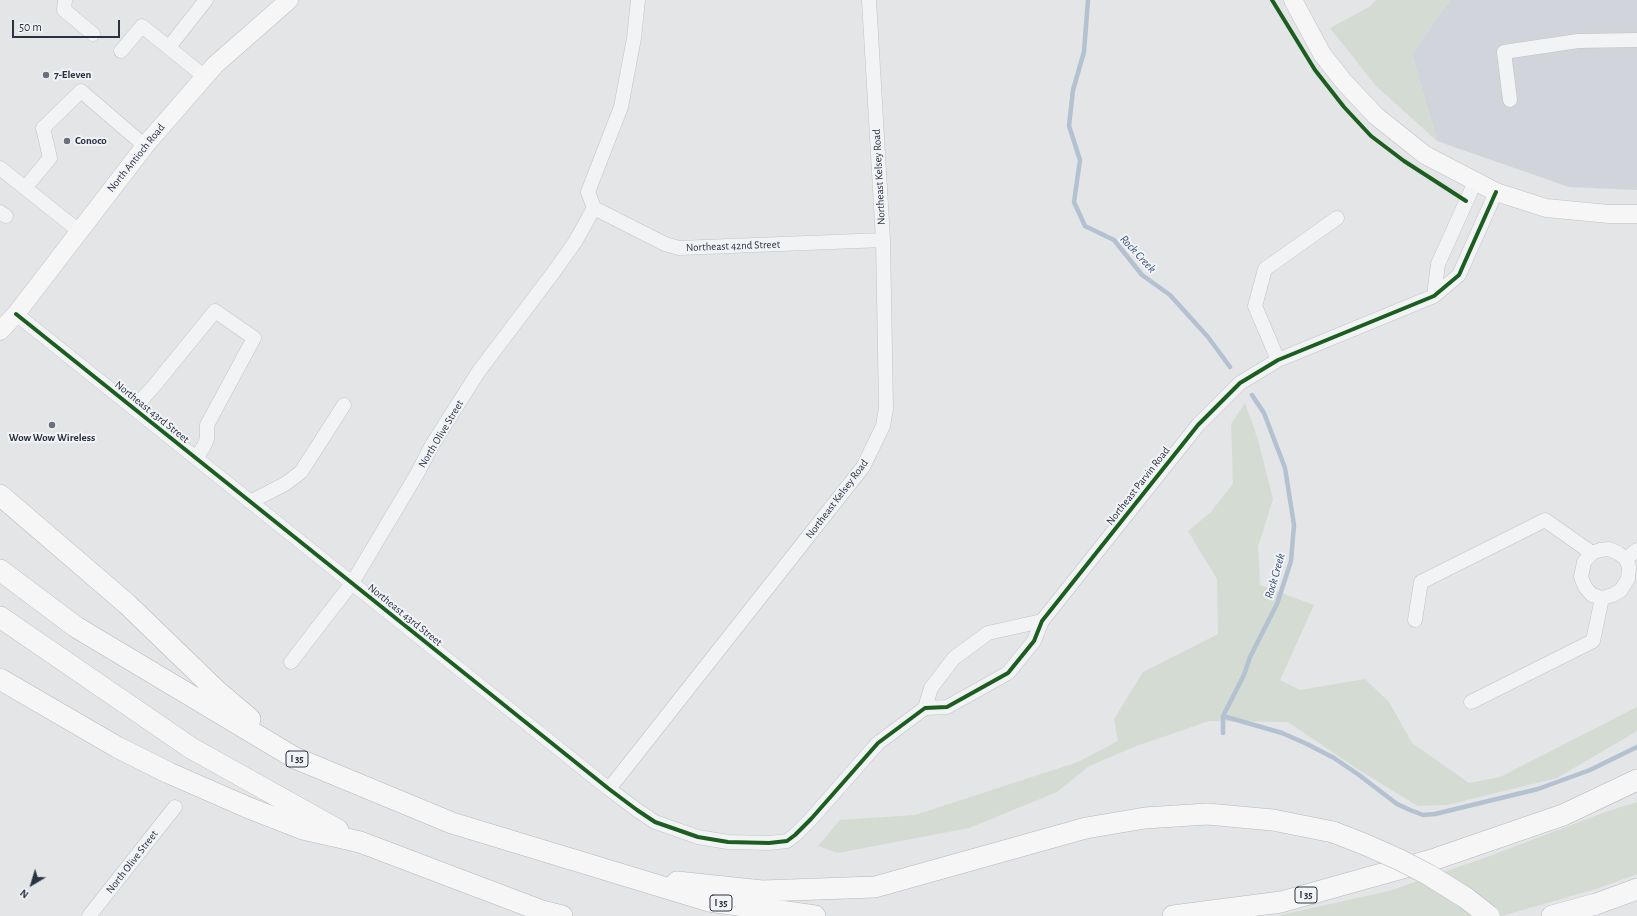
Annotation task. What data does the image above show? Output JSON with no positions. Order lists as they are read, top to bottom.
{
  "streets": {
    "highway": ["I 35"],
    "main road": ["North Antioch Road"],
    "street": [
      "Northeast Kelsey Road",
      "Northeast 42nd Street",
      "Northeast 43rd Street",
      "North Olive Street",
      "Northeast Parvin Road"
    ]
  },
  "crossings": [
    ["North Antioch Road", "Northeast 43rd Street"],
    ["Northeast Kelsey Road", "Northeast 42nd Street"],
    ["Northeast Kelsey Road", "Northeast 43rd Street"],
    ["Northeast 42nd Street", "North Olive Street"],
    ["Northeast 43rd Street", "North Olive Street"],
    ["Northeast 43rd Street", "Northeast Parvin Road"]
  ],
  "water": ["Rock Creek"],
  "places": ["7-Eleven", "Conoco", "Wow Wow Wireless"],
  "scale_bar": "50 m",
  "north": "bottom left"
}
